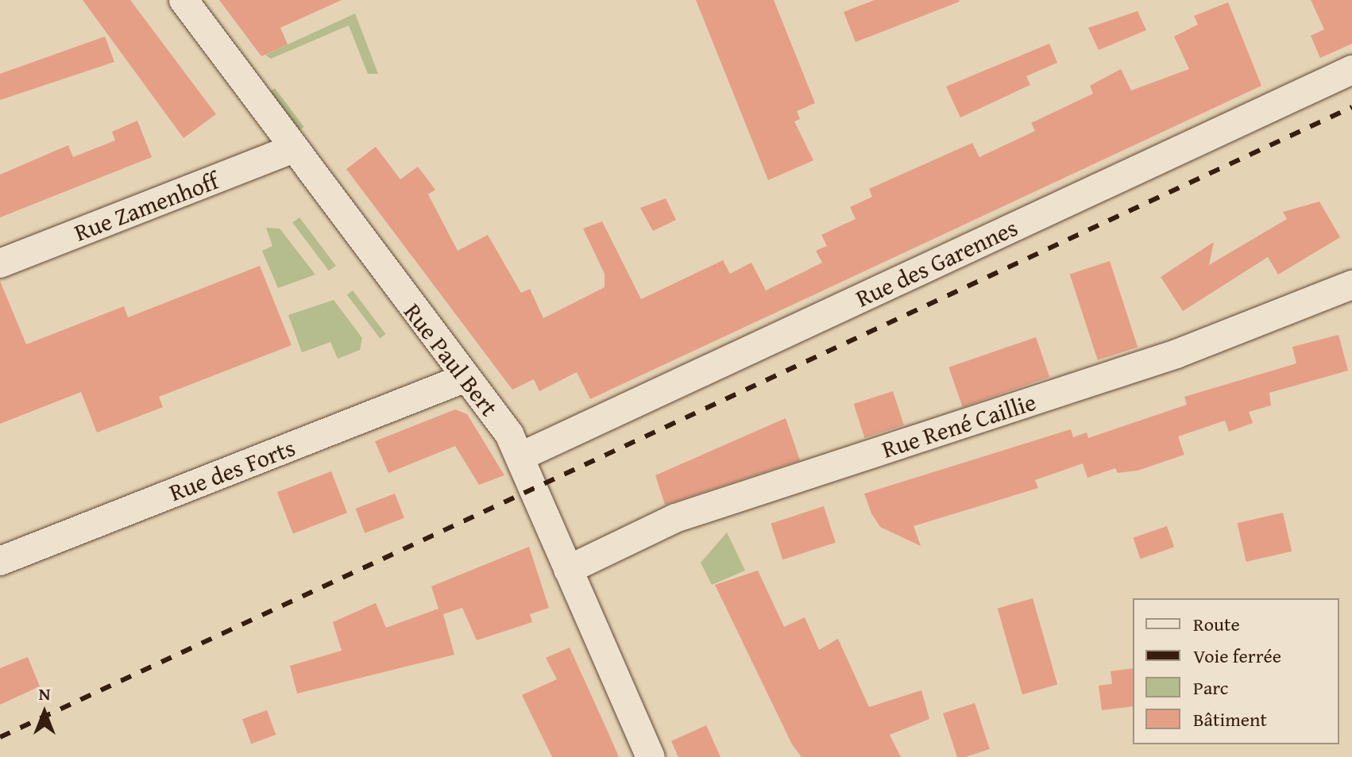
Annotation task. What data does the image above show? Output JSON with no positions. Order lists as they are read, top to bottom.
{
  "streets": {
    "street": [
      "Rue Zamenhoff",
      "Rue des Garennes",
      "Rue Paul Bert",
      "Rue René Caillie",
      "Rue des Forts"
    ]
  },
  "crossings": [
    ["Rue Zamenhoff", "Rue Paul Bert"],
    ["Rue des Garennes", "Rue Paul Bert"],
    ["Rue Paul Bert", "Rue René Caillie"],
    ["Rue Paul Bert", "Rue des Forts"]
  ],
  "legend": [
    "Route",
    "Voie ferrée",
    "Parc",
    "Bâtiment"
  ],
  "north": "top"
}
